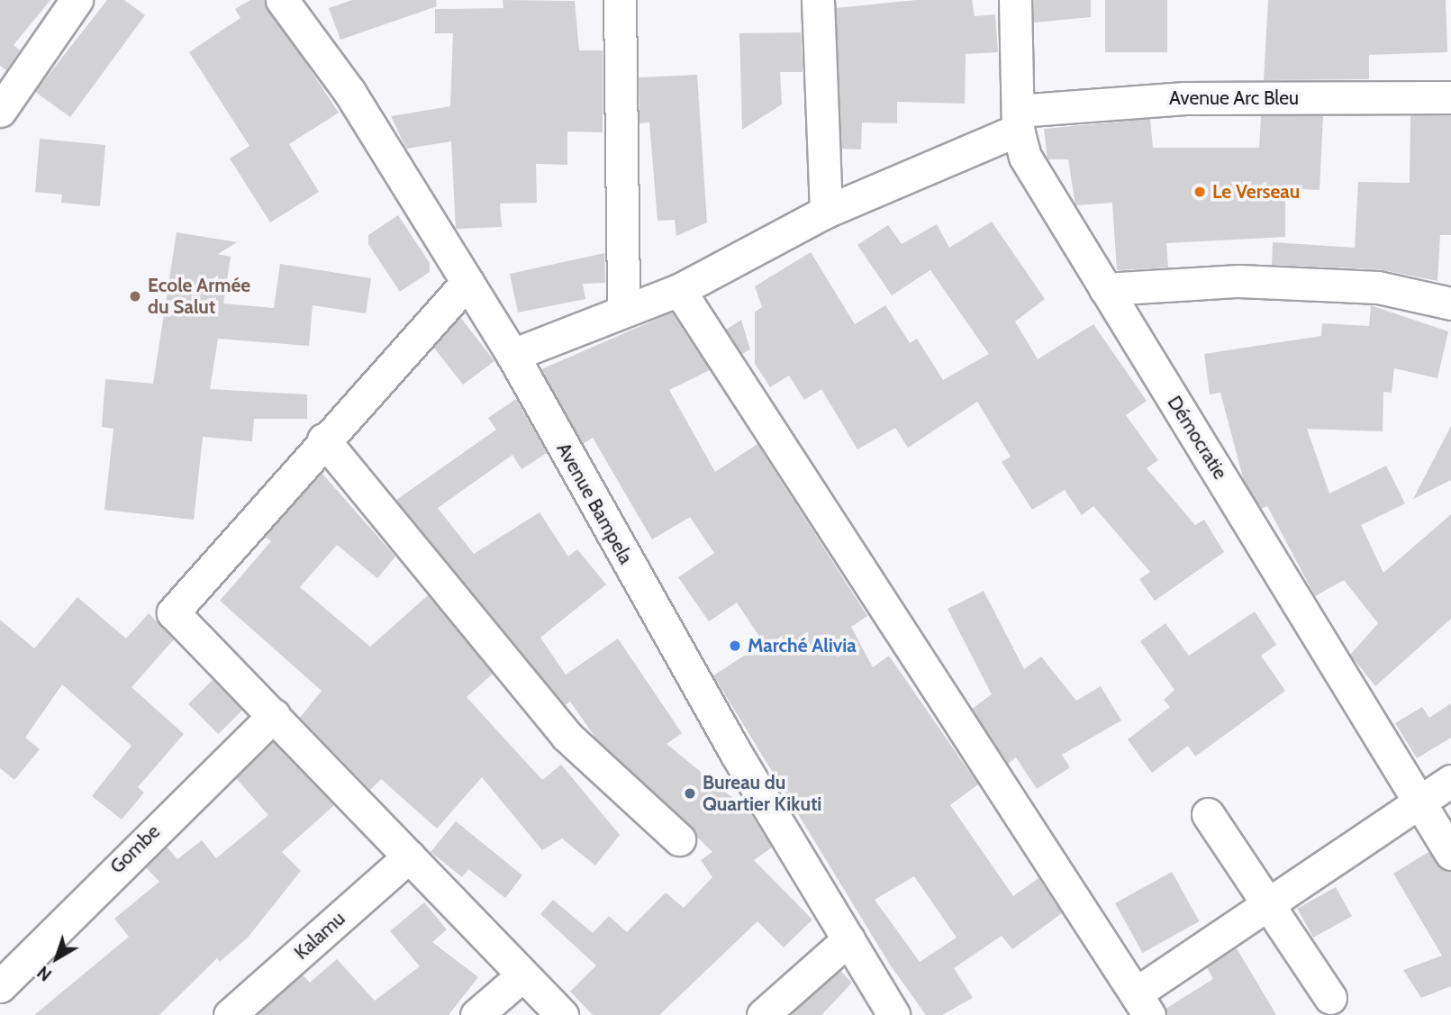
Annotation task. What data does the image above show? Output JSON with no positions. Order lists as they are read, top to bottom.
{
  "streets": {
    "street": [
      "Avenue Arc Bleu",
      "Démocratie",
      "Avenue Bampela",
      "Gombe",
      "Kalamu"
    ]
  },
  "crossings": [
    ["Avenue Arc Bleu", "Démocratie"],
    ["Avenue Arc Bleu", "Avenue Bampela"]
  ],
  "places": [
    "Le Verseau",
    "Ecole Armée du Salut",
    "Marché Alivia",
    "Bureau du Quartier Kikuti"
  ],
  "north": "bottom left"
}
